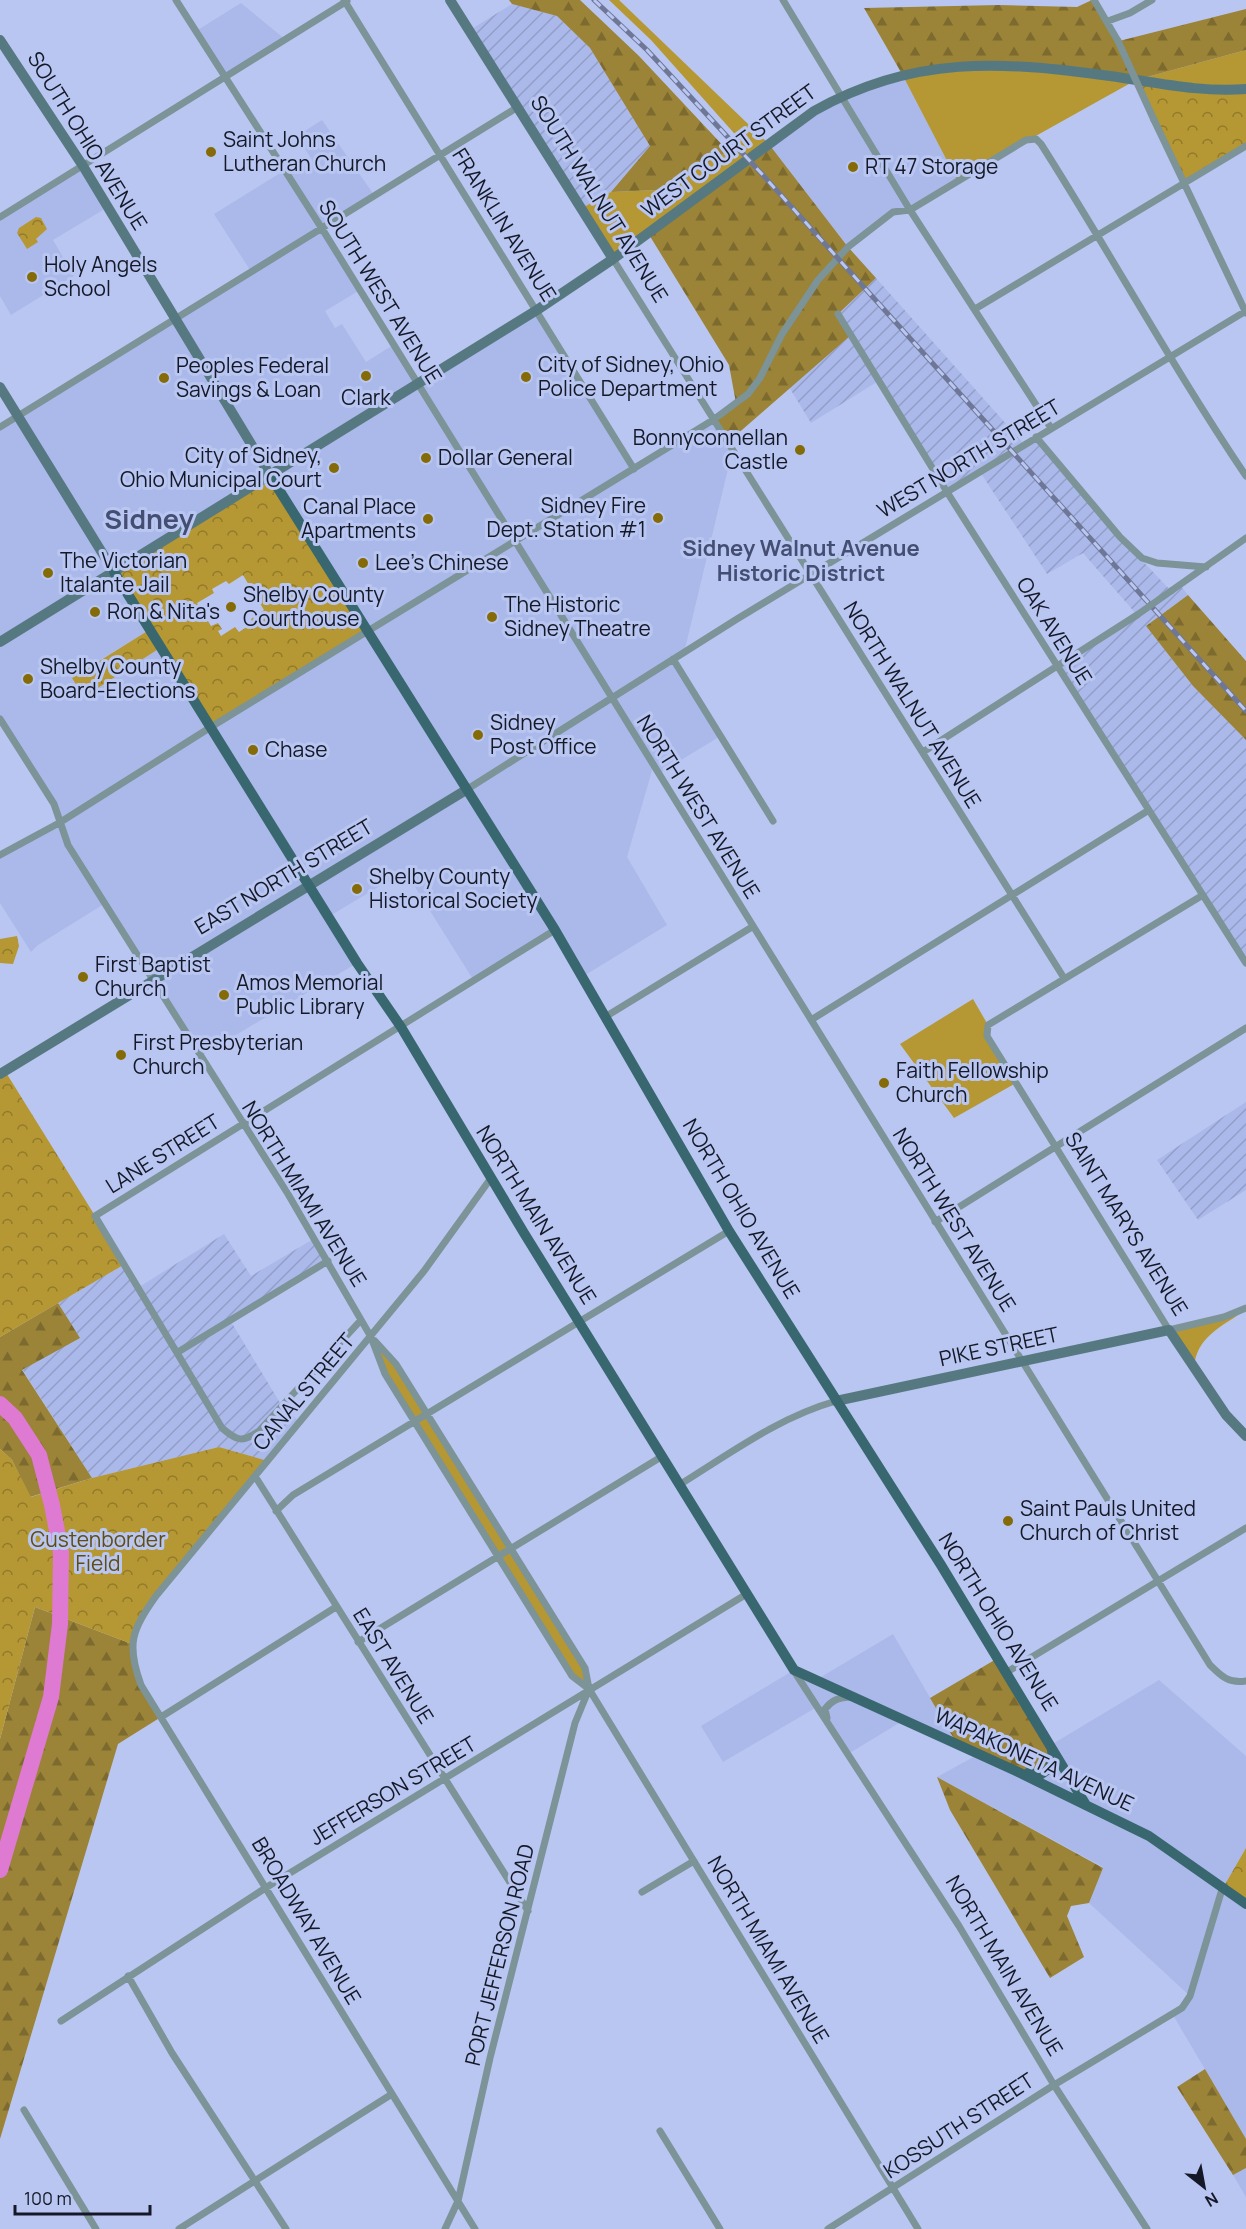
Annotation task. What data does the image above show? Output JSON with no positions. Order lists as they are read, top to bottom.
{
  "streets": {
    "main road": [
      "SOUTH OHIO AVENUE",
      "WEST COURT STREET",
      "SOUTH WALNUT AVENUE",
      "EAST NORTH STREET",
      "NORTH OHIO AVENUE",
      "NORTH MAIN AVENUE",
      "SAINT MARYS AVENUE",
      "PIKE STREET",
      "WAPAKONETA AVENUE"
    ],
    "street": [
      "FRANKLIN AVENUE",
      "SOUTH WEST AVENUE",
      "WEST NORTH STREET",
      "OAK AVENUE",
      "NORTH WALNUT AVENUE",
      "NORTH WEST AVENUE",
      "LANE STREET",
      "NORTH MIAMI AVENUE",
      "CANAL STREET",
      "EAST AVENUE",
      "JEFFERSON STREET",
      "BROADWAY AVENUE",
      "PORT JEFFERSON ROAD",
      "KOSSUTH STREET"
    ]
  },
  "crossings": [
    ["SOUTH OHIO AVENUE", "WEST COURT STREET"],
    ["SOUTH OHIO AVENUE", "NORTH OHIO AVENUE"],
    ["WEST COURT STREET", "SOUTH WALNUT AVENUE"],
    ["WEST COURT STREET", "FRANKLIN AVENUE"],
    ["WEST COURT STREET", "SOUTH WEST AVENUE"],
    ["WEST COURT STREET", "NORTH MAIN AVENUE"],
    ["SOUTH WALNUT AVENUE", "NORTH WALNUT AVENUE"],
    ["SOUTH WEST AVENUE", "NORTH WEST AVENUE"],
    ["WEST NORTH STREET", "OAK AVENUE"],
    ["WEST NORTH STREET", "NORTH WALNUT AVENUE"],
    ["WEST NORTH STREET", "NORTH WEST AVENUE"],
    ["WEST NORTH STREET", "EAST NORTH STREET"],
    ["WEST NORTH STREET", "NORTH OHIO AVENUE"],
    ["NORTH WALNUT AVENUE", "SAINT MARYS AVENUE"],
    ["NORTH WEST AVENUE", "PIKE STREET"],
    ["EAST NORTH STREET", "NORTH MIAMI AVENUE"],
    ["EAST NORTH STREET", "NORTH OHIO AVENUE"],
    ["EAST NORTH STREET", "NORTH MAIN AVENUE"],
    ["LANE STREET", "NORTH MIAMI AVENUE"],
    ["LANE STREET", "NORTH OHIO AVENUE"],
    ["LANE STREET", "NORTH MAIN AVENUE"],
    ["NORTH MIAMI AVENUE", "CANAL STREET"],
    ["NORTH MIAMI AVENUE", "JEFFERSON STREET"],
    ["NORTH MIAMI AVENUE", "PORT JEFFERSON ROAD"],
    ["NORTH MIAMI AVENUE", "KOSSUTH STREET"],
    ["NORTH OHIO AVENUE", "PIKE STREET"],
    ["NORTH OHIO AVENUE", "WAPAKONETA AVENUE"],
    ["NORTH MAIN AVENUE", "CANAL STREET"],
    ["NORTH MAIN AVENUE", "WAPAKONETA AVENUE"],
    ["NORTH MAIN AVENUE", "JEFFERSON STREET"],
    ["NORTH MAIN AVENUE", "KOSSUTH STREET"],
    ["SAINT MARYS AVENUE", "PIKE STREET"],
    ["CANAL STREET", "EAST AVENUE"],
    ["CANAL STREET", "BROADWAY AVENUE"],
    ["EAST AVENUE", "JEFFERSON STREET"],
    ["EAST AVENUE", "PORT JEFFERSON ROAD"],
    ["WAPAKONETA AVENUE", "KOSSUTH STREET"],
    ["JEFFERSON STREET", "BROADWAY AVENUE"],
    ["JEFFERSON STREET", "PORT JEFFERSON ROAD"],
    ["BROADWAY AVENUE", "PORT JEFFERSON ROAD"]
  ],
  "districts": ["Sidney", "Sidney Walnut Avenue Historic District"],
  "parks": ["Custenborder Field"],
  "places": [
    "Saint Johns Lutheran Church",
    "RT 47 Storage",
    "Holy Angels School",
    "Clark",
    "City of Sidney, Ohio Police Department",
    "Peoples Federal Savings & Loan",
    "Bonnyconnellan Castle",
    "Dollar General",
    "City of Sidney, Ohio Municipal Court",
    "Sidney Fire Dept. Station #1",
    "Canal Place Apartments",
    "Lee's Chinese",
    "The Victorian Italante Jail",
    "Shelby County Courthouse",
    "Ron & Nita's",
    "The Historic Sidney Theatre",
    "Shelby County Board-Elections",
    "Sidney Post Office",
    "Chase",
    "Shelby County Historical Society",
    "First Baptist Church",
    "Amos Memorial Public Library",
    "First Presbyterian Church",
    "Faith Fellowship Church",
    "Saint Pauls United Church of Christ"
  ],
  "scale_bar": "100 m",
  "north": "bottom right"
}
